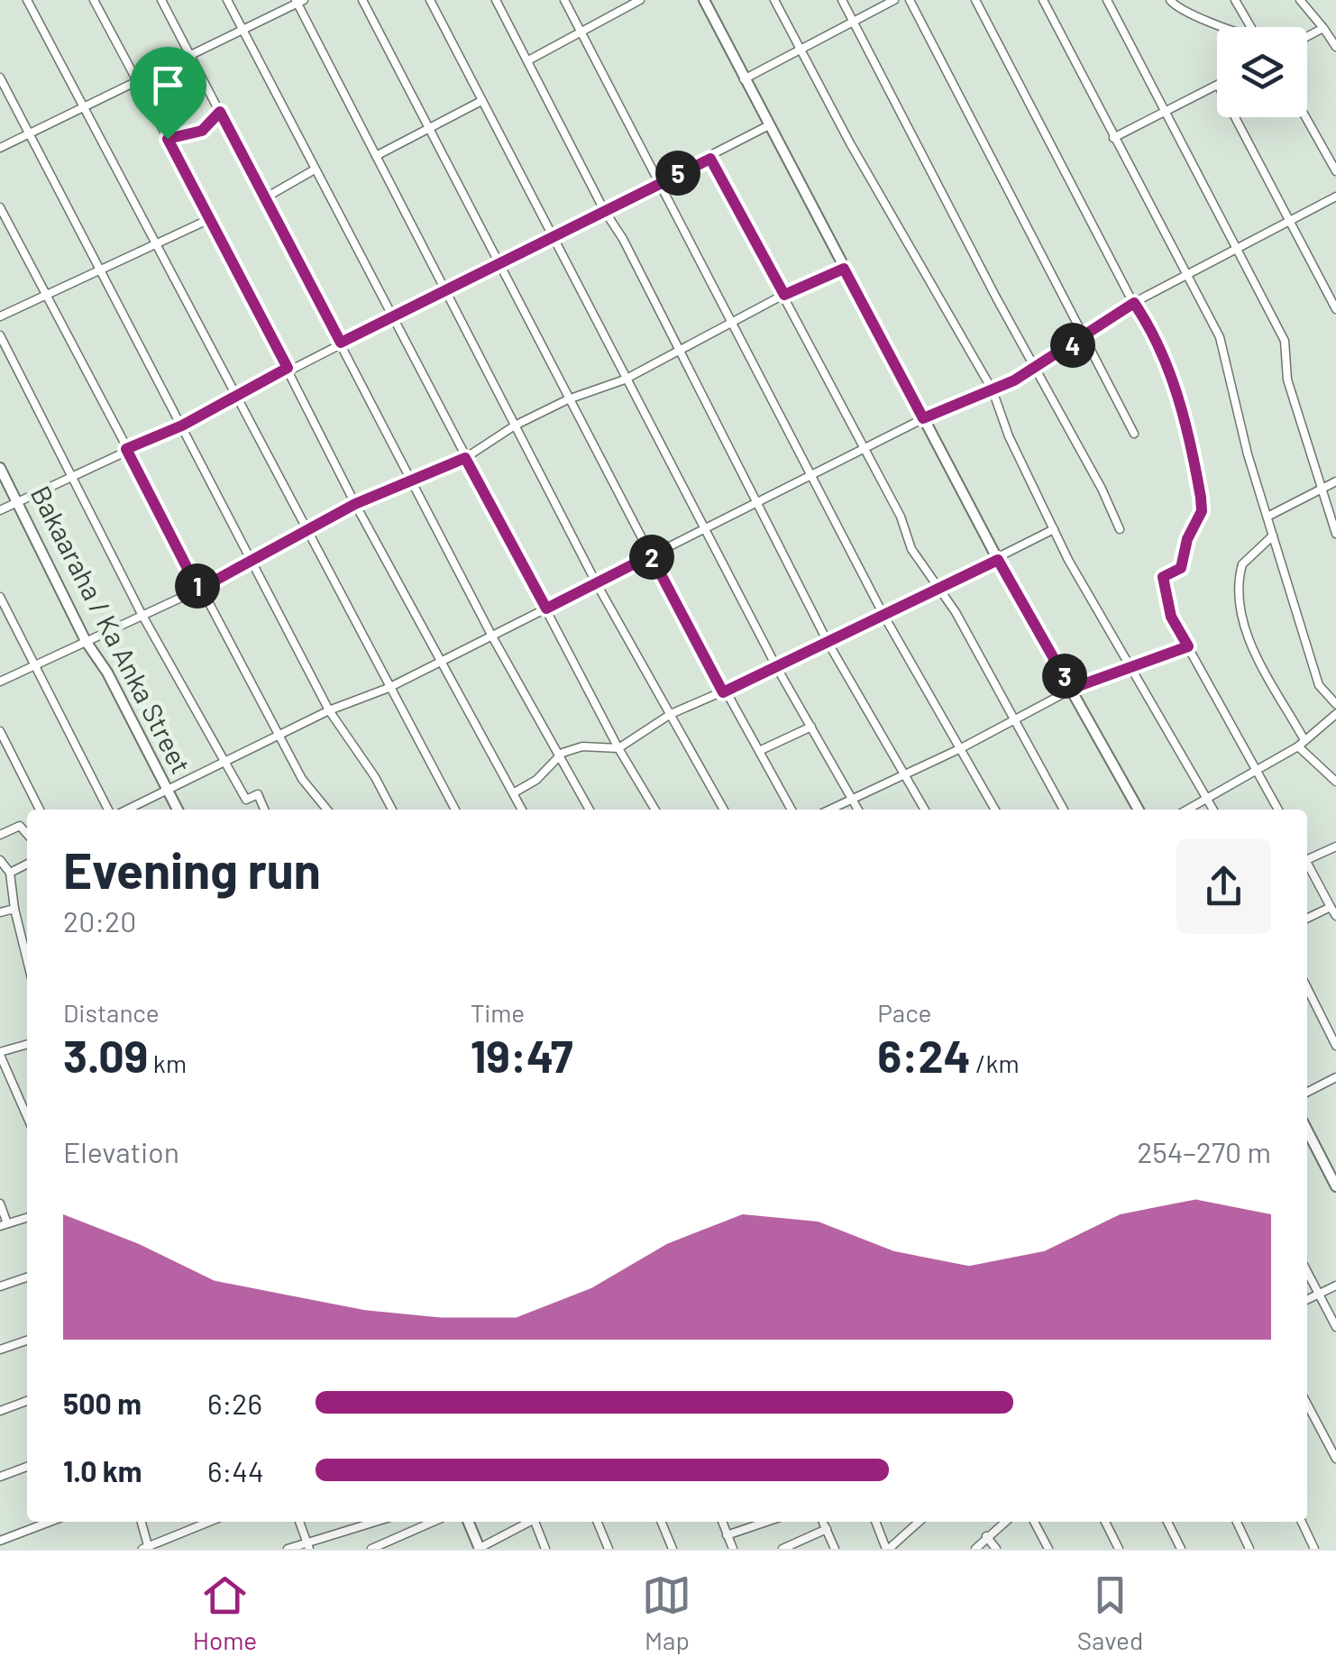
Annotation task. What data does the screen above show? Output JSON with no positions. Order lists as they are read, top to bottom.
{
  "streets": {
    "street": ["Bakaaraha / Ka Anka Street"]
  },
  "page": {
    "pins": [
      "5",
      "4",
      "2",
      "1",
      "3"
    ],
    "heading": ["Evening run", "20:20"],
    "stats": [
      ["Distance", "3.09 km"],
      ["Time", "19:47"],
      ["Pace", "6:24 /km"]
    ],
    "chart": ["Elevation", "254–270 m"],
    "list": [
      {
        "name": "500 m",
        "note": "6:26"
      },
      {
        "name": "1.0 km",
        "note": "6:44"
      }
    ],
    "tabs": ["Home", "Map", "Saved"]
  }
}
